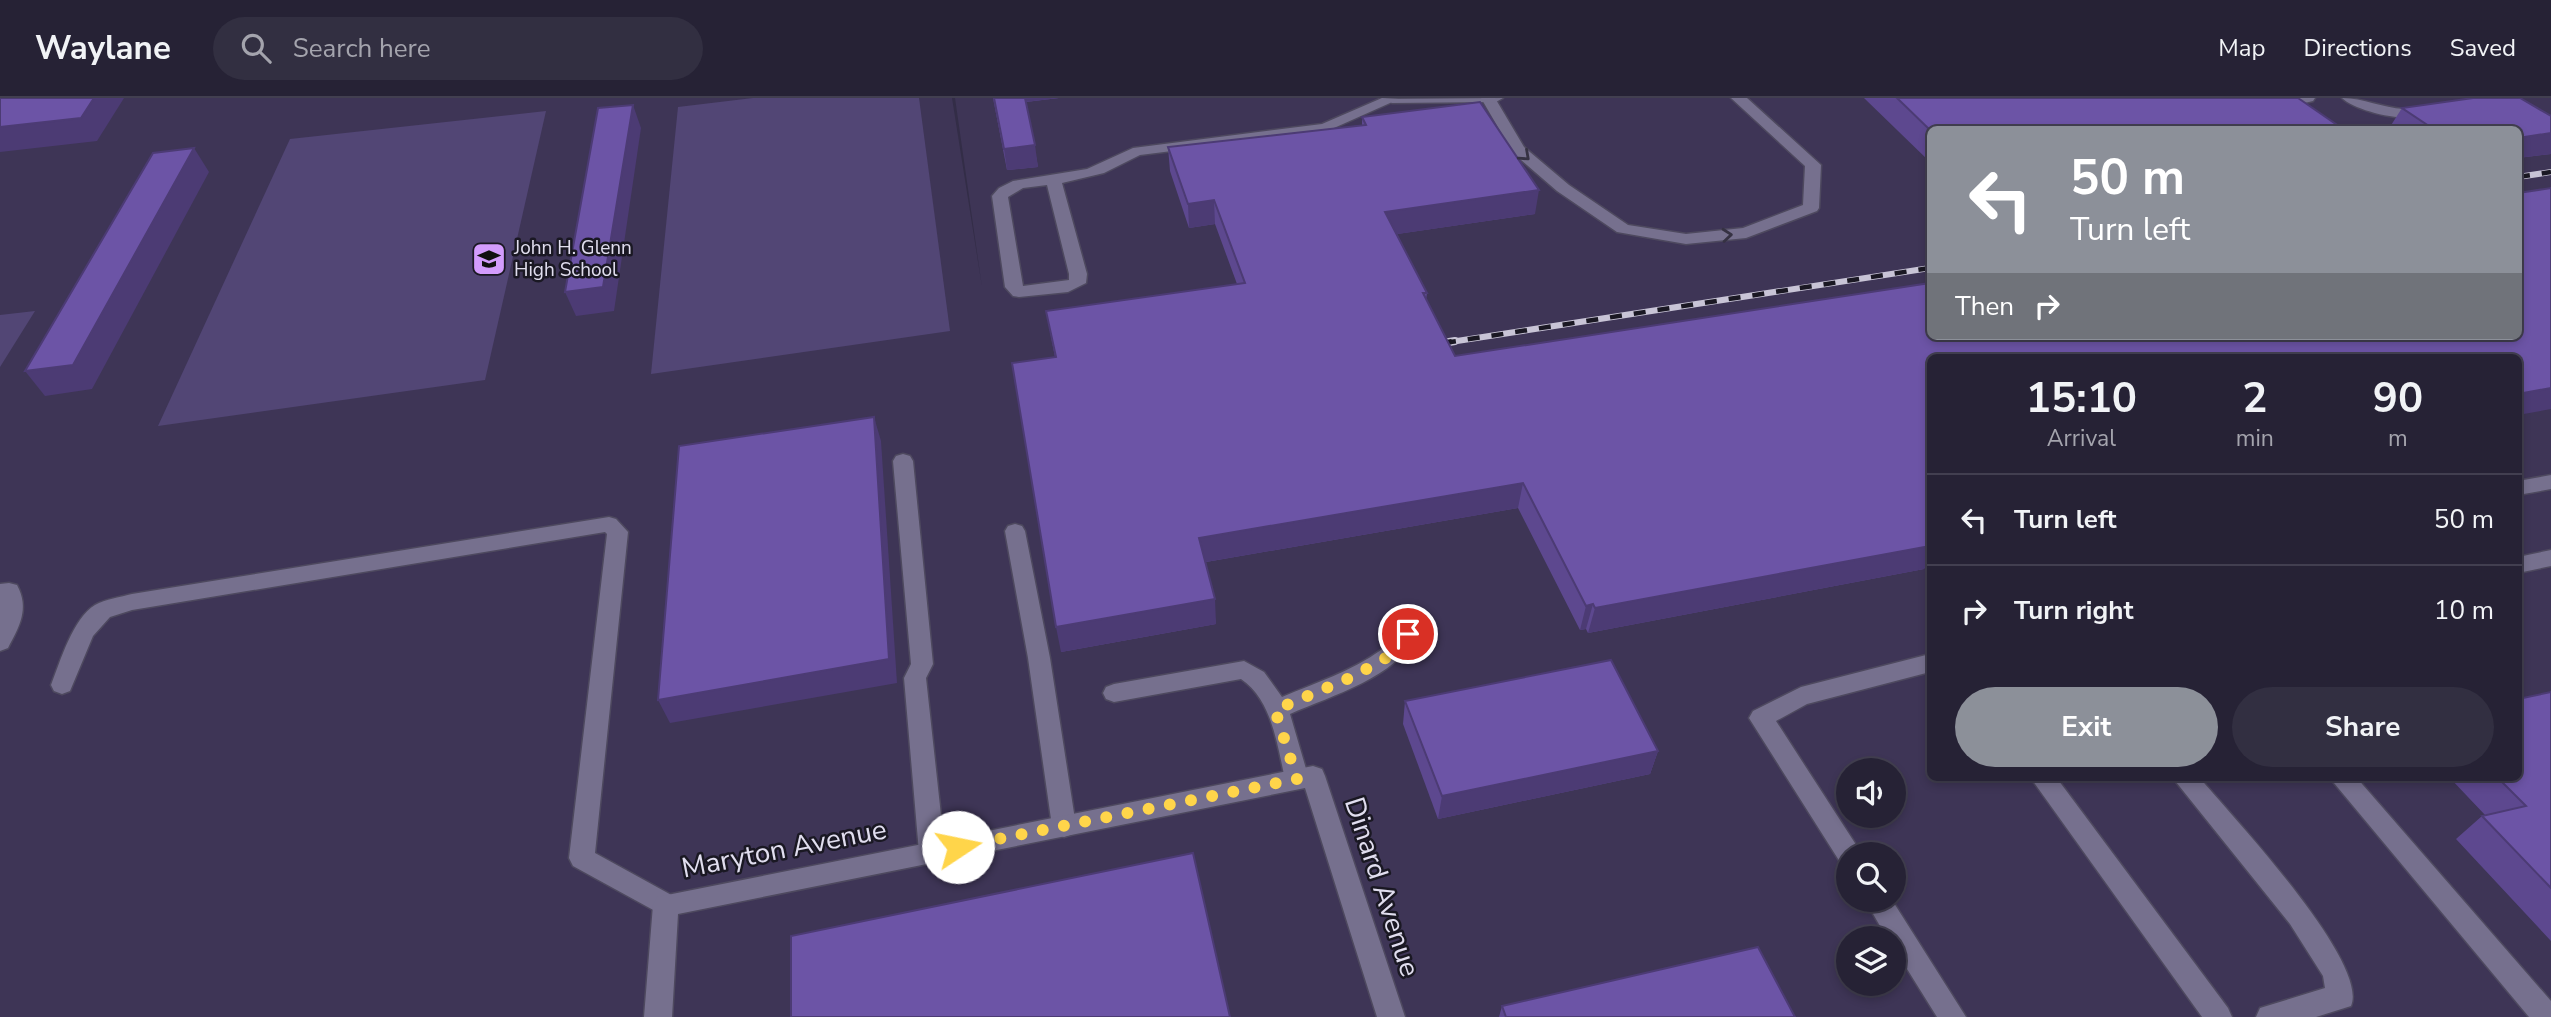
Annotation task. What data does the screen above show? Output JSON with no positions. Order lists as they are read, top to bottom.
{
  "streets": {
    "street": ["Maryton Avenue", "Dinard Avenue"]
  },
  "crossings": [
    ["Maryton Avenue", "Dinard Avenue"]
  ],
  "places": {
    "school or university": ["John H. Glenn High School"]
  },
  "page": {
    "header": "Waylane",
    "search": "Search here",
    "nav": ["Map", "Directions", "Saved"],
    "turn": ["50 m", "Turn left"],
    "then": "Then",
    "eta": [
      "15:10",
      "Arrival",
      "2",
      "min",
      "90",
      "m"
    ],
    "list": [
      {
        "name": "Turn left",
        "value": "50 m"
      },
      {
        "name": "Turn right",
        "value": "10 m"
      }
    ],
    "buttons": ["Exit", "Share"]
  }
}
